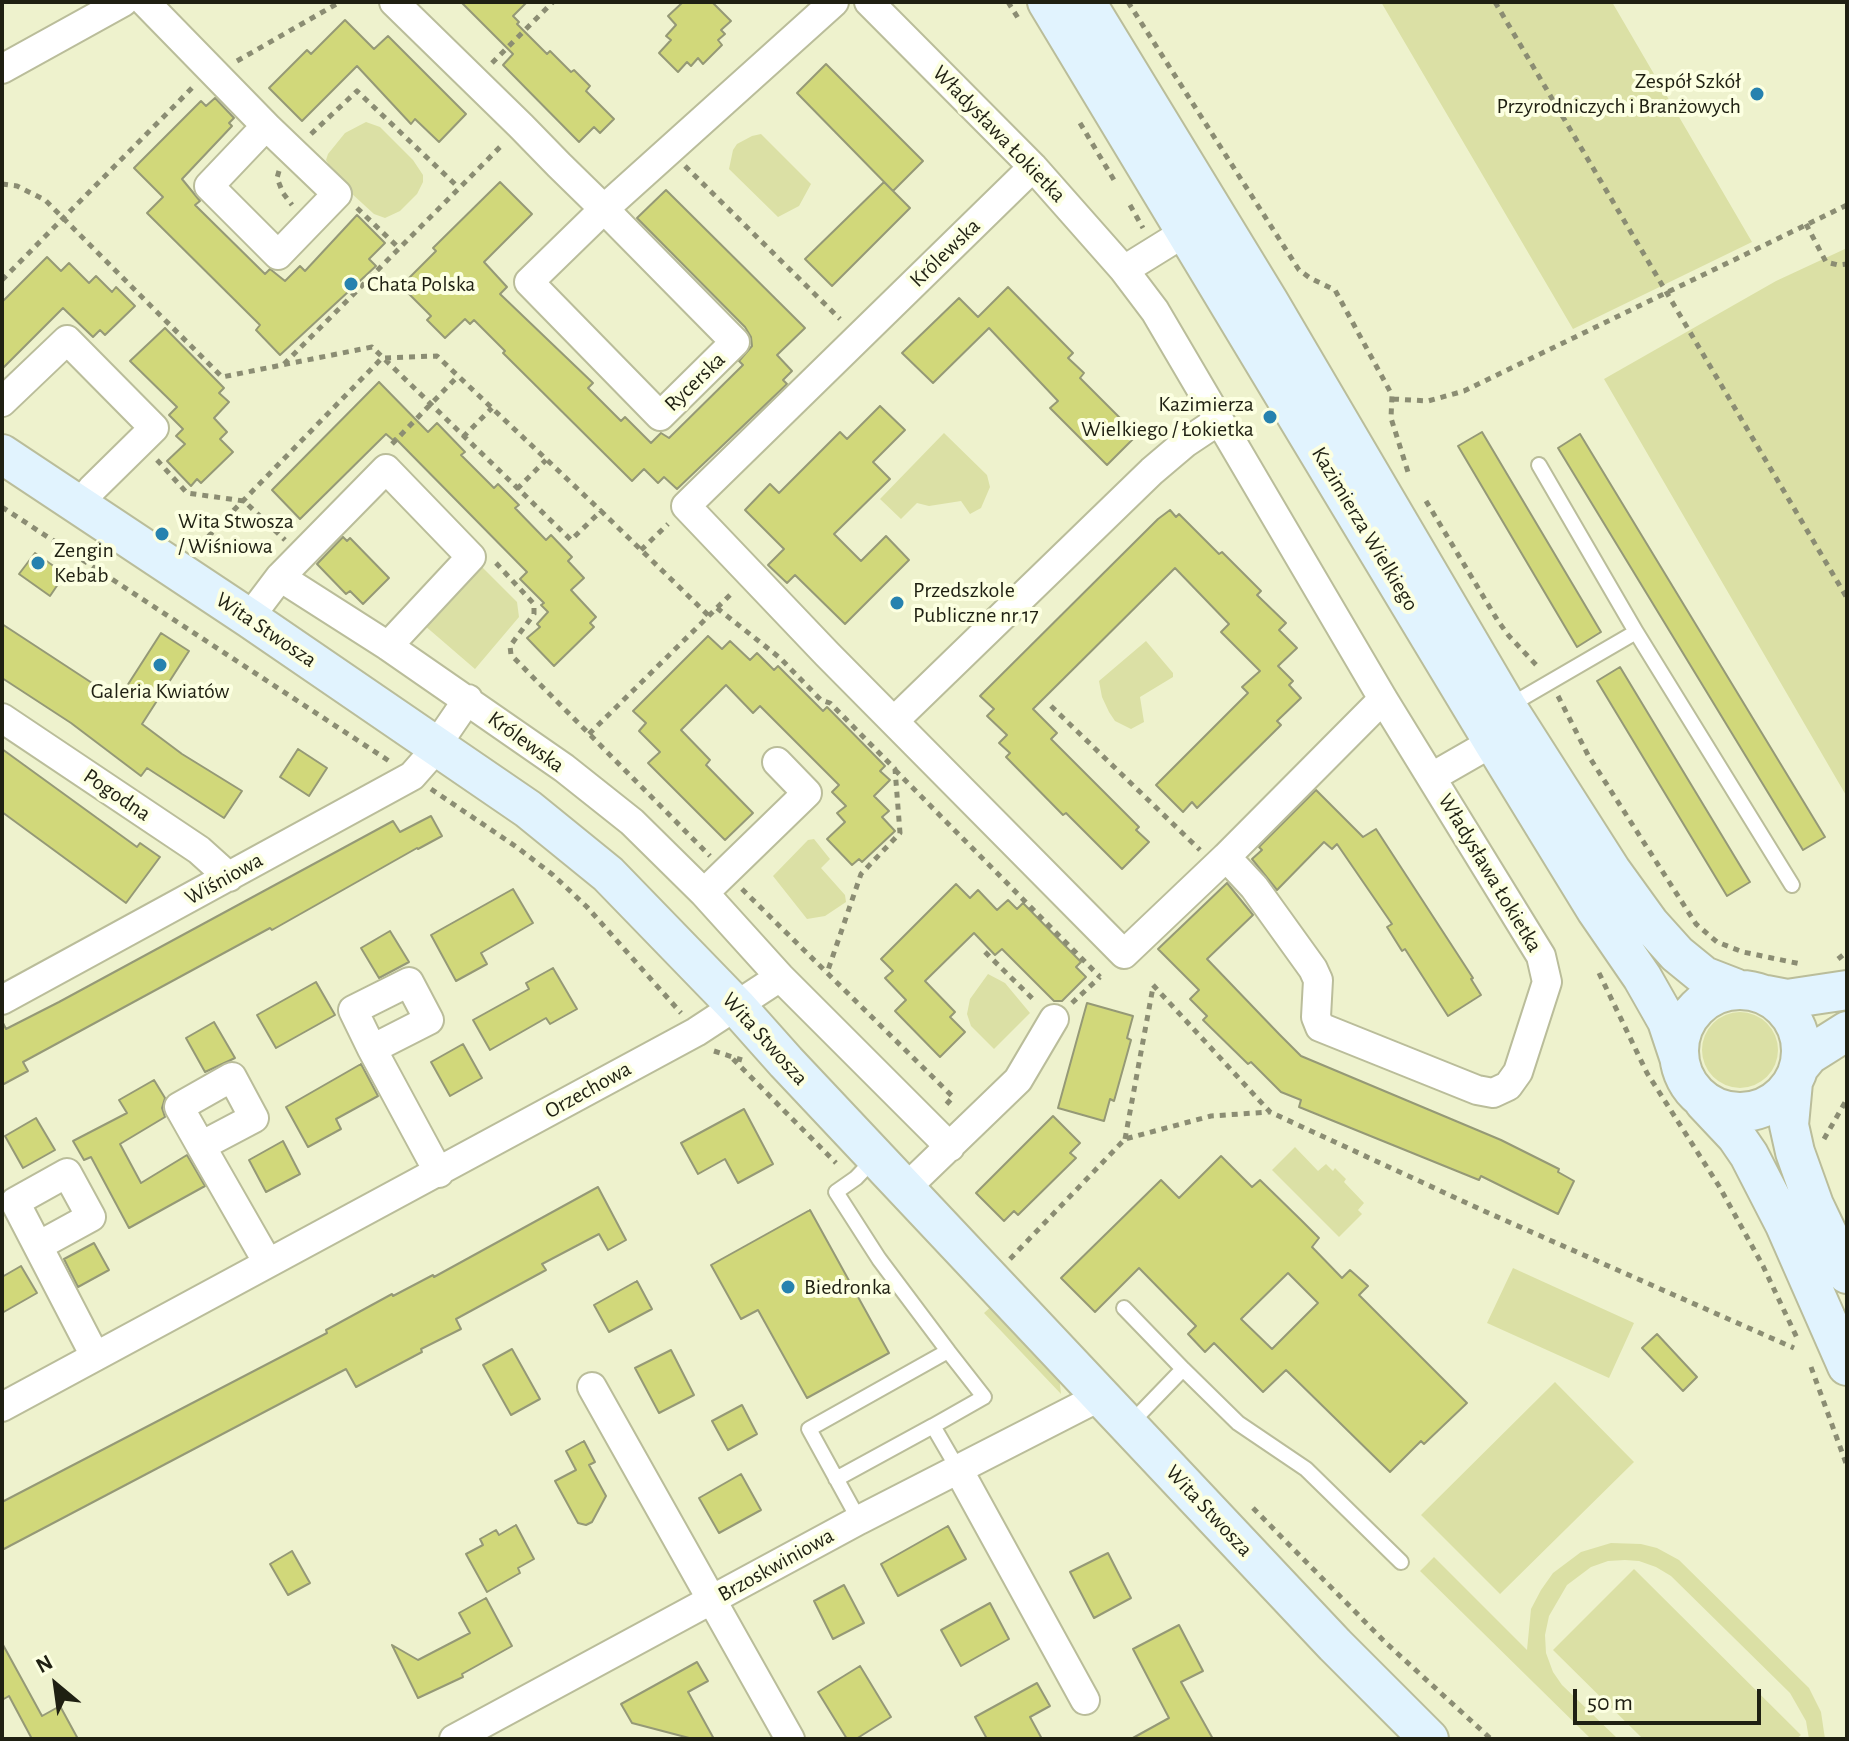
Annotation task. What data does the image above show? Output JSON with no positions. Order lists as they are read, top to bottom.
{
  "streets": {
    "main road": ["Kazimierza Wielkiego", "Wita Stwosza"],
    "street": [
      "Władysława Łokietka",
      "Królewska",
      "Rycerska",
      "Pogodna",
      "Wiśniowa",
      "Orzechowa",
      "Brzoskwiniowa"
    ]
  },
  "crossings": [
    ["Władysława Łokietka", "Królewska"],
    ["Władysława Łokietka", "Kazimierza Wielkiego"],
    ["Królewska", "Wiśniowa"],
    ["Wita Stwosza", "Wiśniowa"],
    ["Wita Stwosza", "Orzechowa"],
    ["Wita Stwosza", "Brzoskwiniowa"],
    ["Pogodna", "Wiśniowa"]
  ],
  "places": [
    "Zespół Szkół Przyrodniczych i Branżowych",
    "Chata Polska",
    "Kazimierza Wielkiego / Łokietka",
    "Wita Stwosza / Wiśniowa",
    "Zengin Kebab",
    "Przedszkole Publiczne nr 17",
    "Galeria Kwiatów",
    "Biedronka"
  ],
  "scale_bar": "50 m",
  "north": "top left"
}
